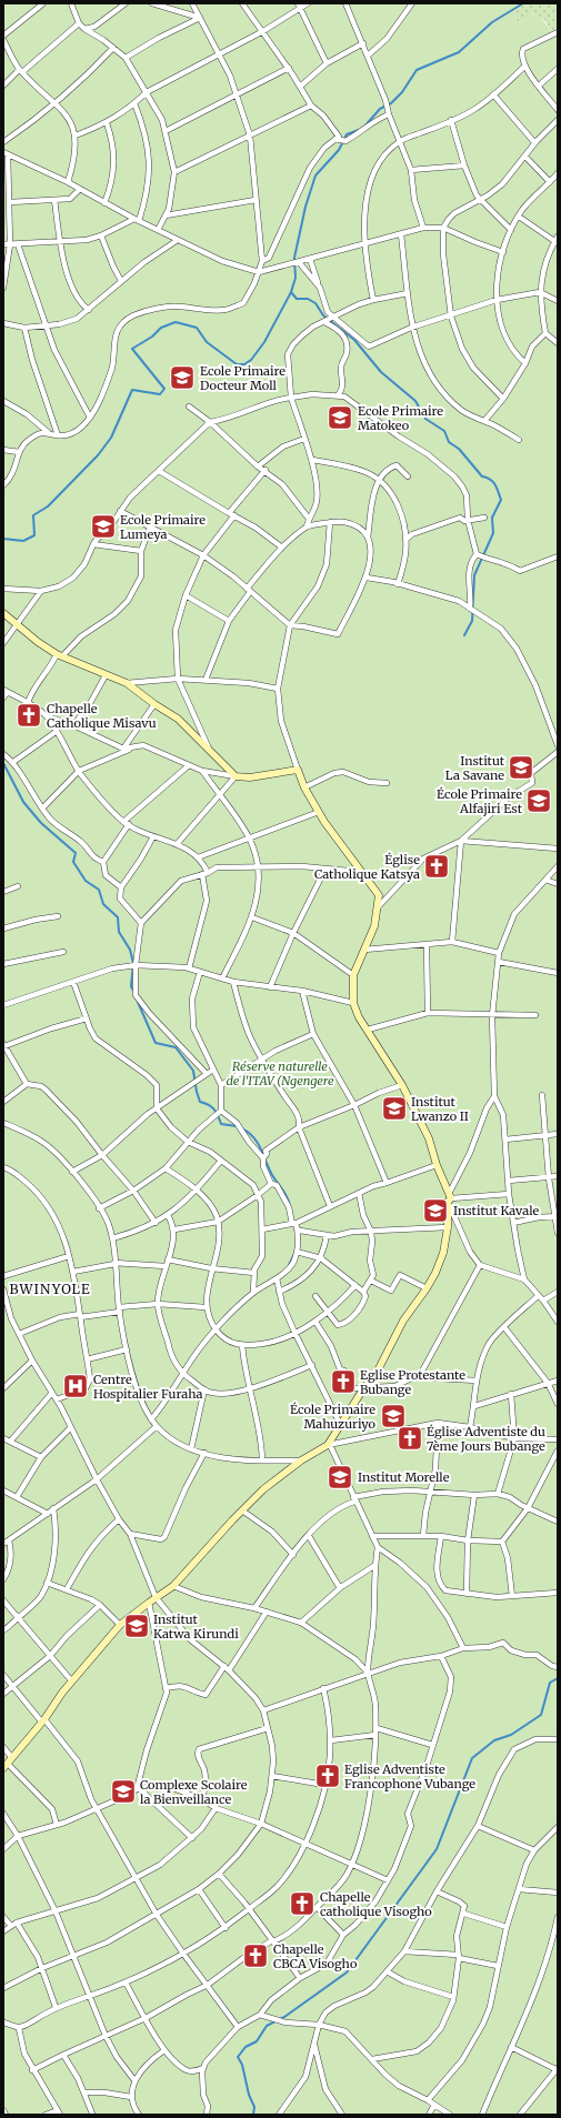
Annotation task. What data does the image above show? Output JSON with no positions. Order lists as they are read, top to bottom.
{
  "districts": ["BWINYOLE"],
  "parks": ["Réserve naturelle de l'ITAV (Ngengere"],
  "places": {
    "school or university": [
      "Ecole Primaire Docteur Moll",
      "Ecole Primaire Matokeo",
      "Ecole Primaire Lumeya",
      "Institut La Savane",
      "École Primaire Alfajiri Est",
      "Institut Lwanzo II",
      "Institut Kavale",
      "École Primaire Mahuzuriyo",
      "Institut Morelle",
      "Institut Katwa Kirundi",
      "Complexe Scolaire la Bienveillance"
    ],
    "church": [
      "Chapelle Catholique Misavu",
      "Église Catholique Katsya",
      "Eglise Protestante Bubange",
      "Église Adventiste du 7ème Jours Bubange",
      "Eglise Adventiste Francophone Vubange",
      "Chapelle catholique Visogho",
      "Chapelle CBCA Visogho"
    ],
    "hospital": ["Centre Hospitalier Furaha"]
  }
}
